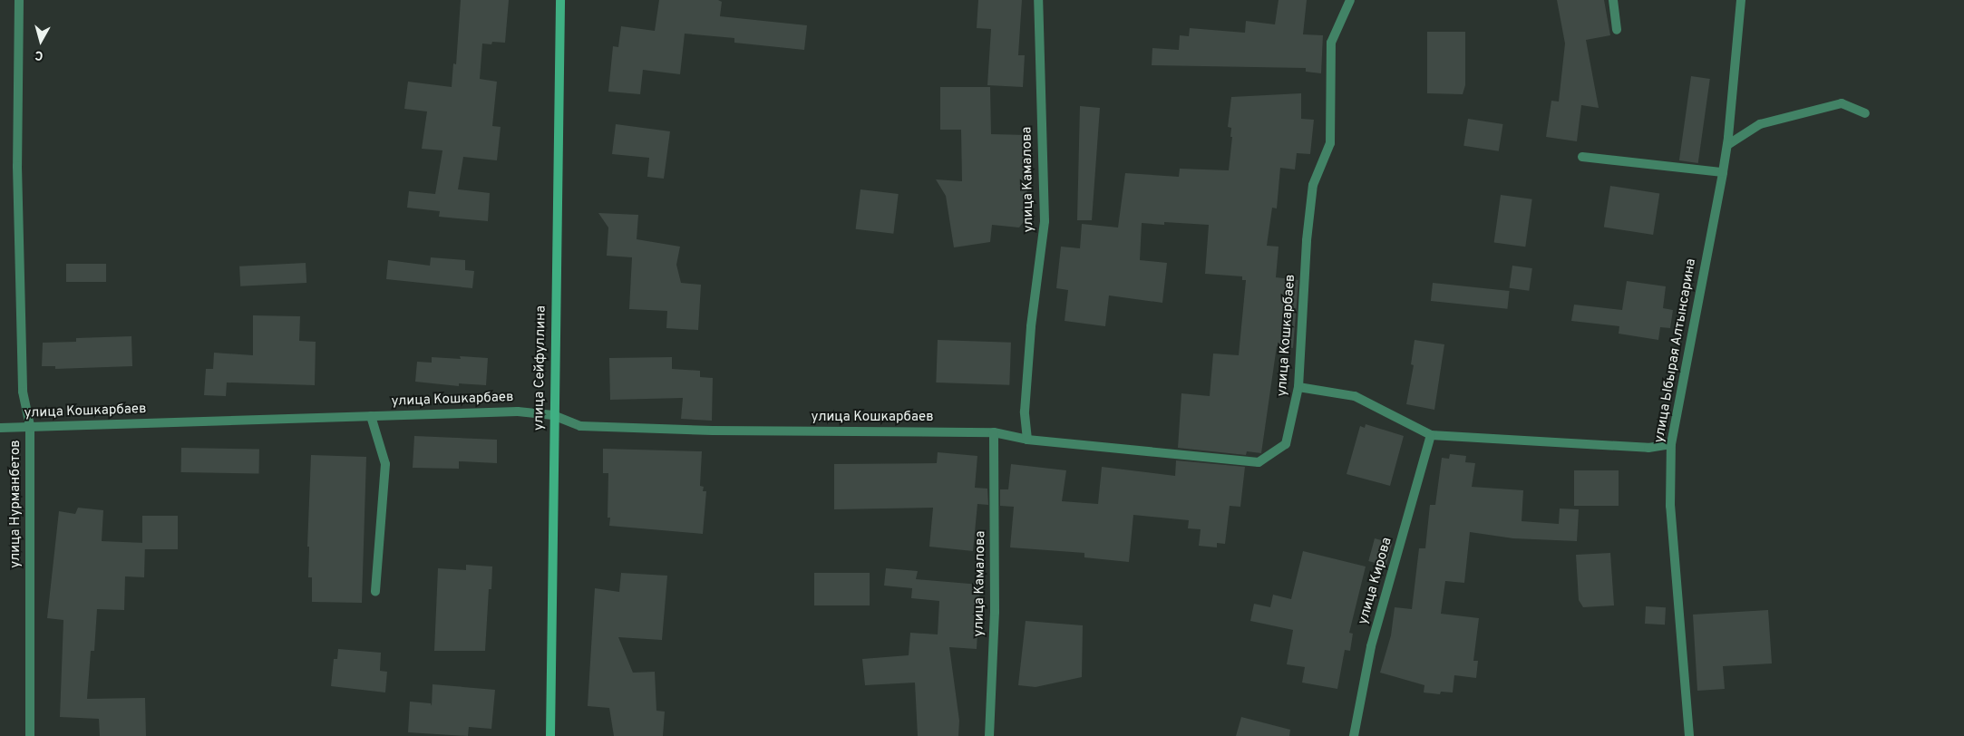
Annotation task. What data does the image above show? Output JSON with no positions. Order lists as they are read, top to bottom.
{
  "streets": {
    "street": [
      "улица Камалова",
      "улица Кошкарбаев",
      "улица Ыбырая Алтынсарина",
      "улица Сейфуллина",
      "улица Нурманбетов",
      "улица Кирова"
    ]
  },
  "crossings": [
    ["улица Камалова", "улица Кошкарбаев"],
    ["улица Кошкарбаев", "улица Сейфуллина"],
    ["улица Кошкарбаев", "улица Нурманбетов"]
  ],
  "north": "bottom"
}
